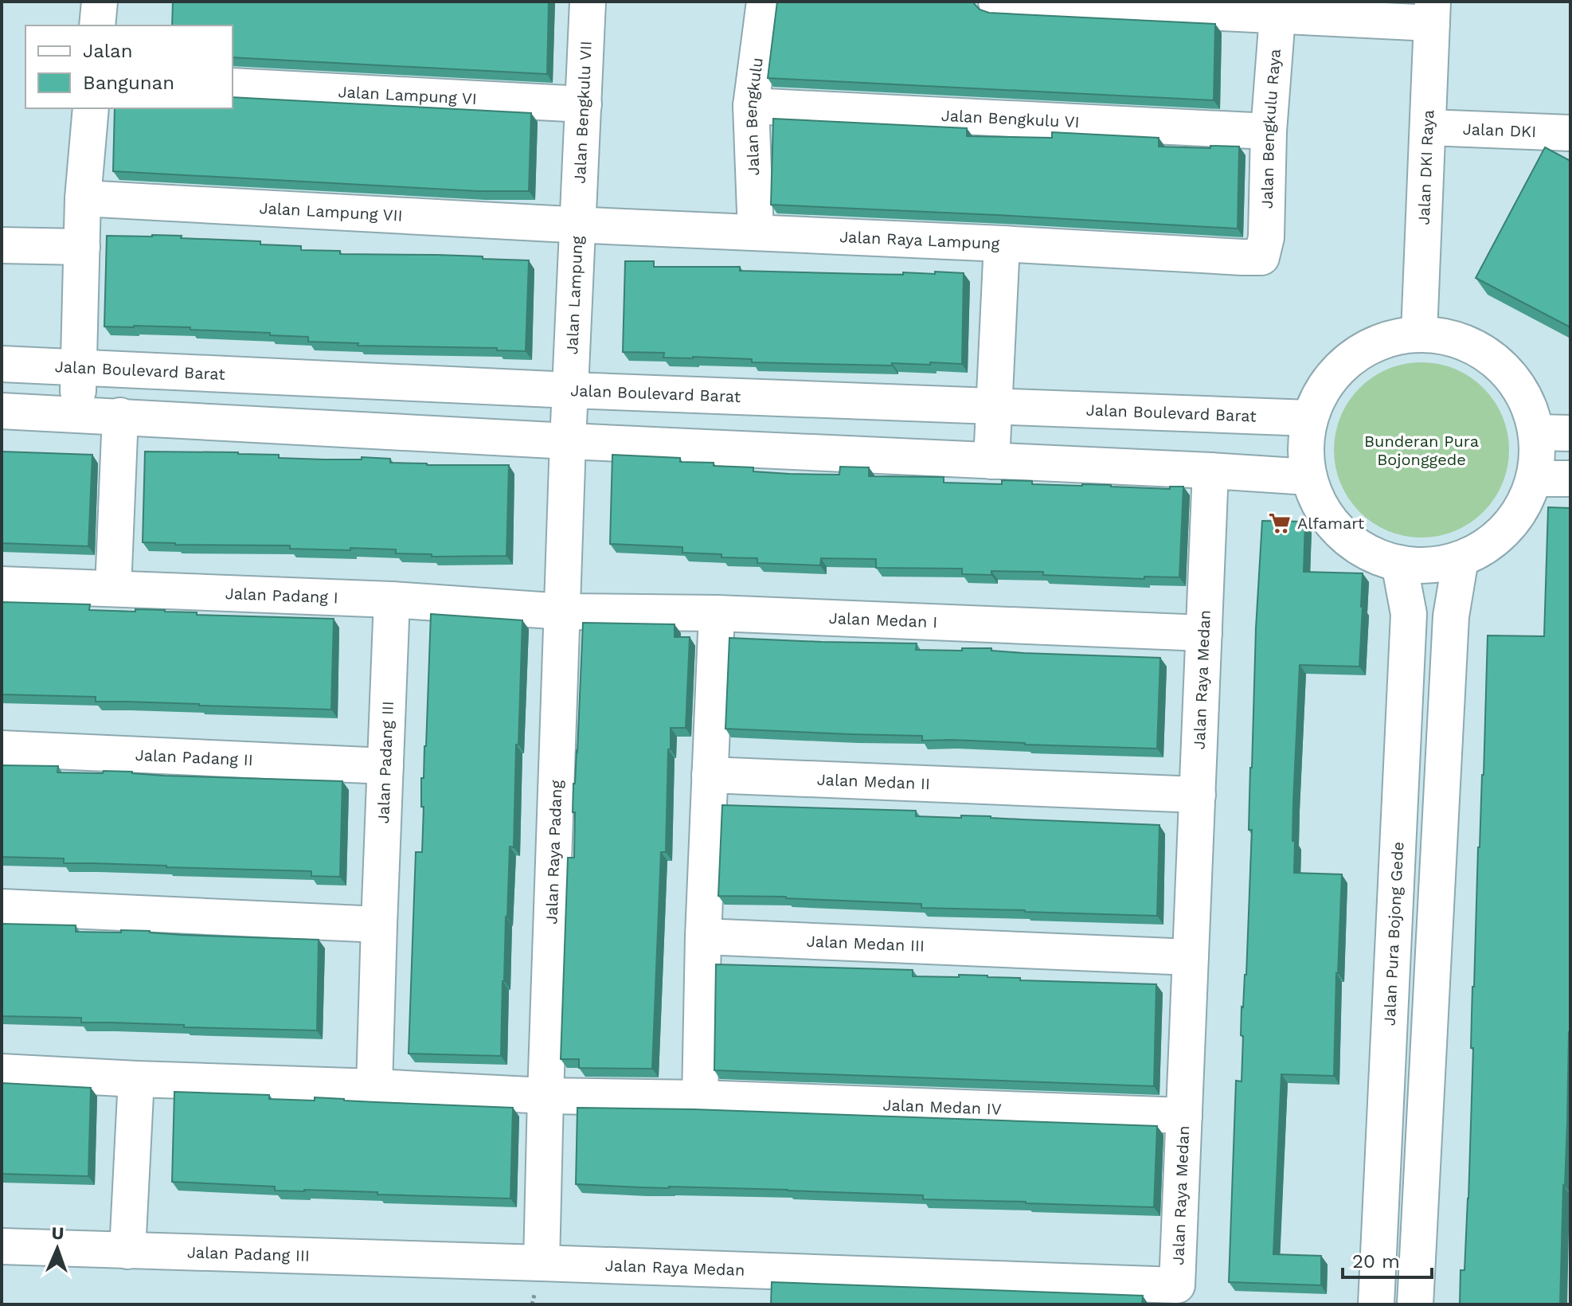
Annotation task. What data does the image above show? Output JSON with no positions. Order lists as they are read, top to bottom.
{
  "streets": {
    "street": [
      "Jalan Lampung VI",
      "Jalan Bengkulu VII",
      "Jalan Bengkulu",
      "Jalan Bengkulu VI",
      "Jalan Bengkulu Raya",
      "Jalan DKI",
      "Jalan DKI Raya",
      "Jalan Lampung VII",
      "Jalan Raya Lampung",
      "Jalan Lampung",
      "Jalan Boulevard Barat",
      "Jalan Padang I",
      "Jalan Medan I",
      "Jalan Raya Medan",
      "Jalan Padang II",
      "Jalan Padang III",
      "Jalan Medan II",
      "Jalan Raya Padang",
      "Jalan Pura Bojong Gede",
      "Jalan Medan III",
      "Jalan Medan IV"
    ]
  },
  "crossings": [
    ["Jalan Lampung VI", "Jalan Bengkulu VII"],
    ["Jalan Bengkulu VII", "Jalan Lampung VII"],
    ["Jalan Bengkulu VII", "Jalan Raya Lampung"],
    ["Jalan Bengkulu VII", "Jalan Lampung"],
    ["Jalan Bengkulu", "Jalan Bengkulu VI"],
    ["Jalan Bengkulu", "Jalan Raya Lampung"],
    ["Jalan Bengkulu VI", "Jalan Bengkulu Raya"],
    ["Jalan Bengkulu Raya", "Jalan Raya Lampung"],
    ["Jalan DKI", "Jalan DKI Raya"],
    ["Jalan Lampung VII", "Jalan Raya Lampung"],
    ["Jalan Lampung VII", "Jalan Lampung"],
    ["Jalan Raya Lampung", "Jalan Lampung"],
    ["Jalan Lampung", "Jalan Boulevard Barat"],
    ["Jalan Lampung", "Jalan Raya Padang"],
    ["Jalan Padang I", "Jalan Medan I"],
    ["Jalan Padang I", "Jalan Padang III"],
    ["Jalan Padang I", "Jalan Raya Padang"],
    ["Jalan Medan I", "Jalan Raya Medan"],
    ["Jalan Medan I", "Jalan Raya Padang"],
    ["Jalan Raya Medan", "Jalan Padang III"],
    ["Jalan Raya Medan", "Jalan Medan II"],
    ["Jalan Raya Medan", "Jalan Raya Padang"],
    ["Jalan Raya Medan", "Jalan Medan III"],
    ["Jalan Raya Medan", "Jalan Medan IV"],
    ["Jalan Padang II", "Jalan Padang III"],
    ["Jalan Padang III", "Jalan Raya Padang"],
    ["Jalan Raya Padang", "Jalan Medan IV"]
  ],
  "parks": ["Bunderan Pura Bojonggede"],
  "places": {
    "supermarket": ["Alfamart"]
  },
  "legend": ["Jalan", "Bangunan"],
  "scale_bar": "20 m",
  "north": "top"
}
